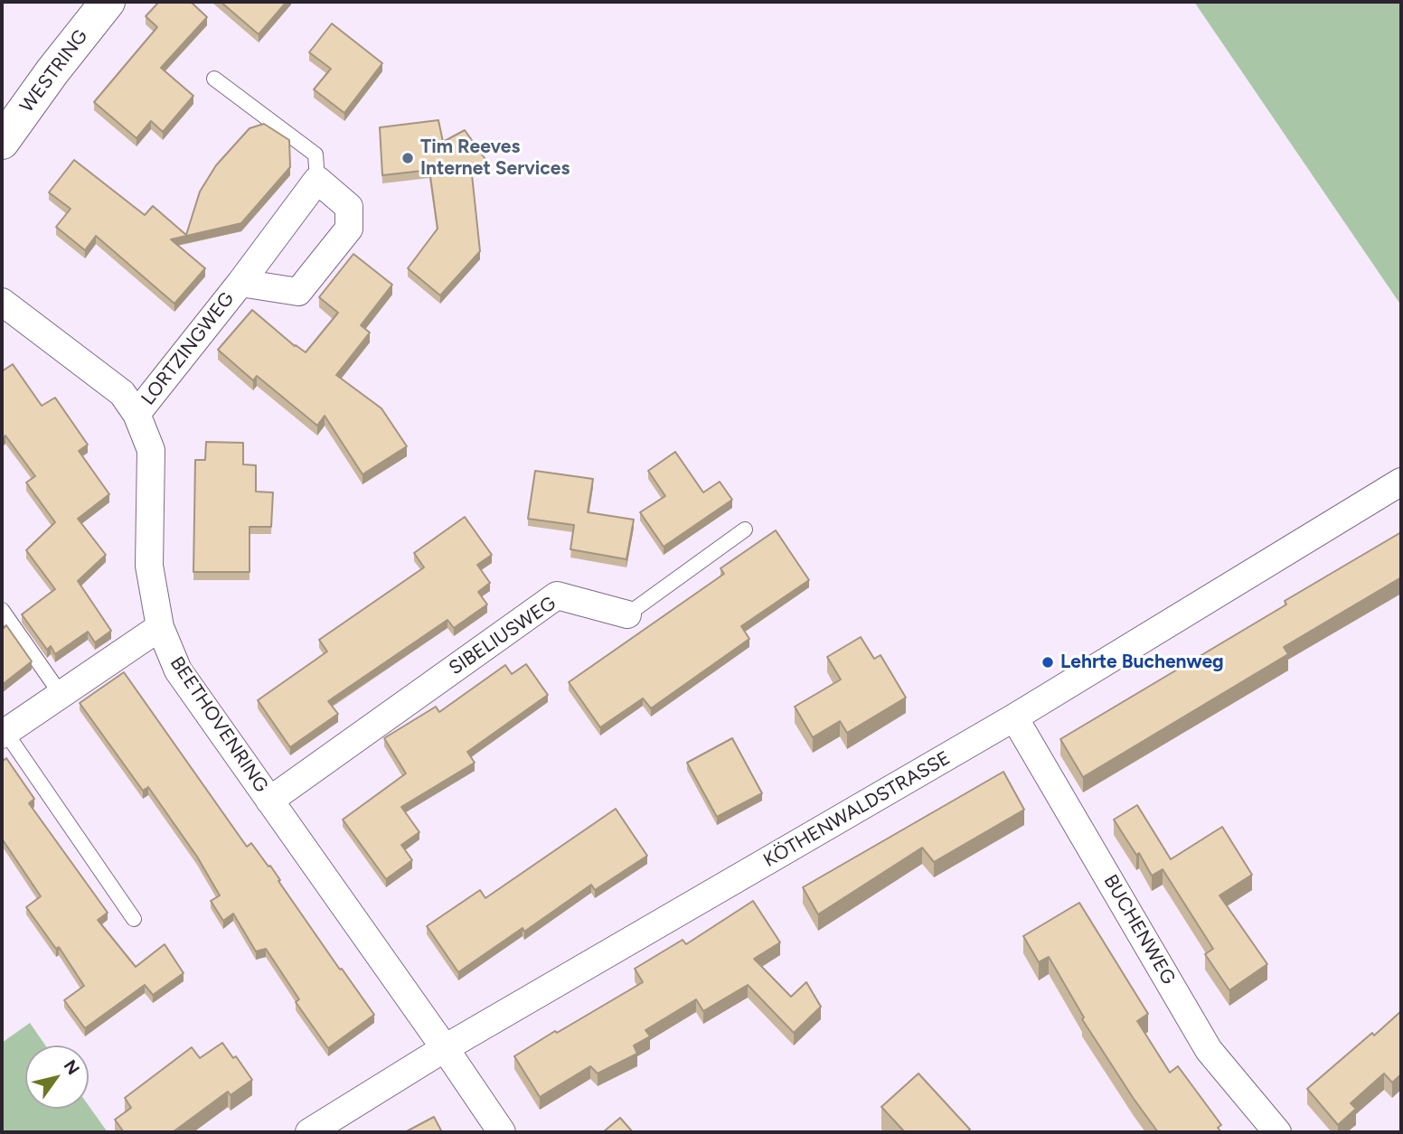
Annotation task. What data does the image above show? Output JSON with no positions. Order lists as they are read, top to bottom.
{
  "streets": {
    "street": [
      "WESTRING",
      "LORTZINGWEG",
      "SIBELIUSWEG",
      "BEETHOVENRING",
      "KÖTHENWALDSTRASSE",
      "BUCHENWEG"
    ]
  },
  "crossings": [
    ["LORTZINGWEG", "BEETHOVENRING"],
    ["SIBELIUSWEG", "BEETHOVENRING"],
    ["BEETHOVENRING", "KÖTHENWALDSTRASSE"],
    ["KÖTHENWALDSTRASSE", "BUCHENWEG"]
  ],
  "places": ["Tim Reeves Internet Services", "Lehrte Buchenweg"],
  "north": "top right"
}
